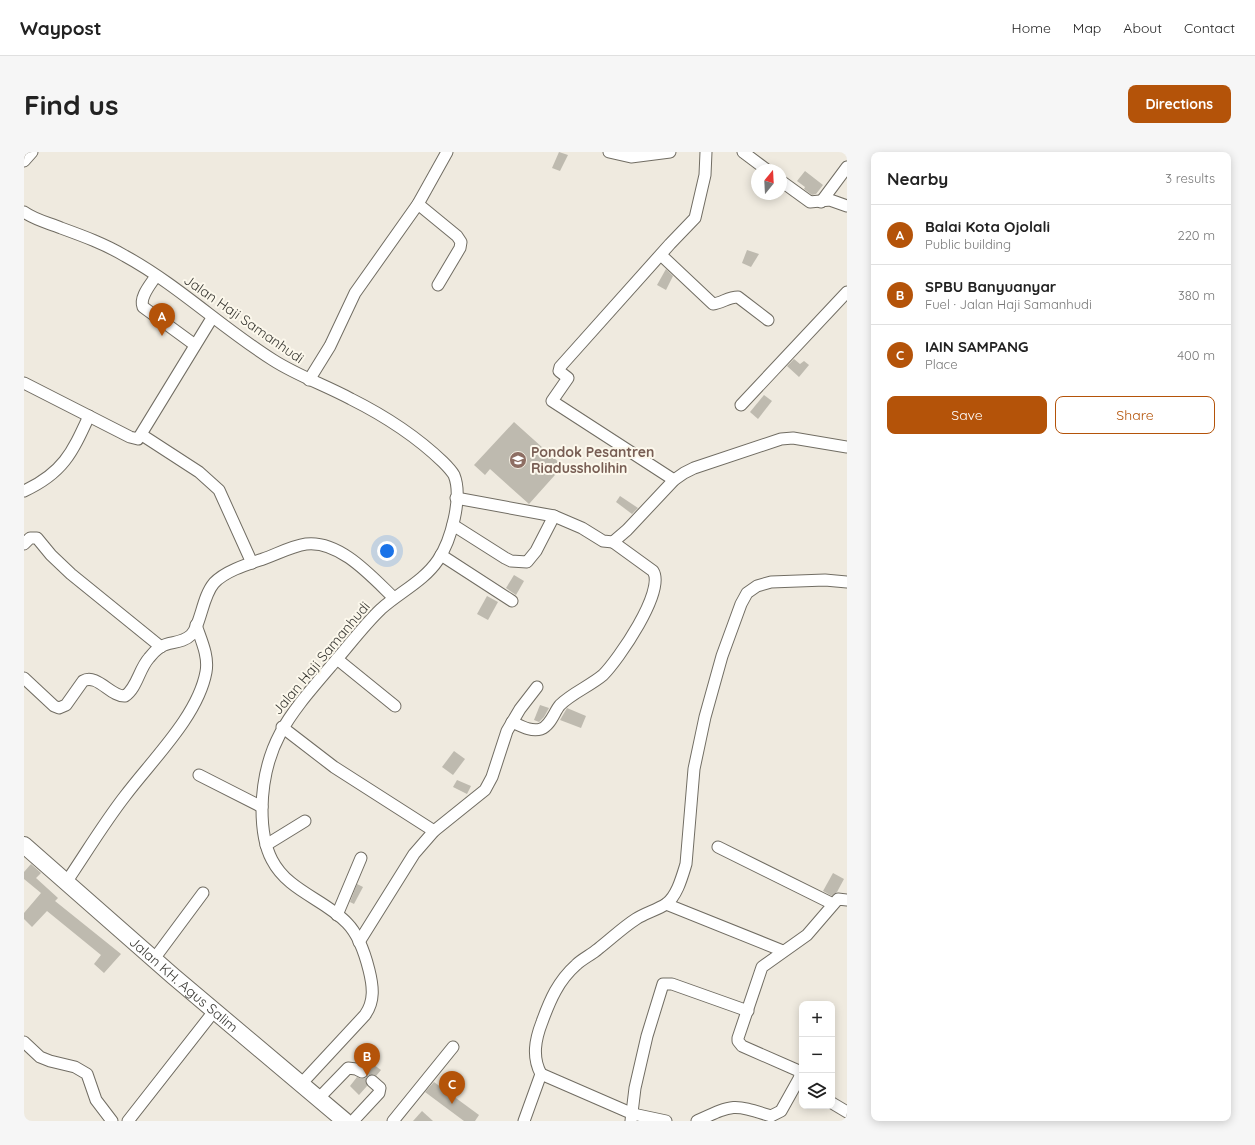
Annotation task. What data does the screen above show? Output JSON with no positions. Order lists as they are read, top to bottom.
{
  "streets": {
    "highway": ["Jalan KH. Agus Salim"],
    "street": ["Jalan Haji Samanhudi"]
  },
  "crossings": [
    ["Jalan Haji Samanhudi", "Jalan KH. Agus Salim"]
  ],
  "places": {
    "school or university": ["Pondok Pesantren Riadussholihin"]
  },
  "north": "top",
  "page": {
    "header": "Waypost",
    "nav": [
      "Home",
      "Map",
      "About",
      "Contact"
    ],
    "buttons": [
      "Directions",
      ["Save", "Share"]
    ],
    "title": "Find us",
    "heading": ["Nearby", "3 results"],
    "list": [
      {
        "mark": "A",
        "name": "Balai Kota Ojolali",
        "note": "Public building",
        "value": "220 m"
      },
      {
        "mark": "B",
        "name": "SPBU Banyuanyar",
        "note": "Fuel · Jalan Haji Samanhudi",
        "value": "380 m"
      },
      {
        "mark": "C",
        "name": "IAIN SAMPANG",
        "note": "Place",
        "value": "400 m"
      }
    ],
    "pins": ["A", "B", "C"],
    "map_buttons": ["+", "−"]
  }
}
